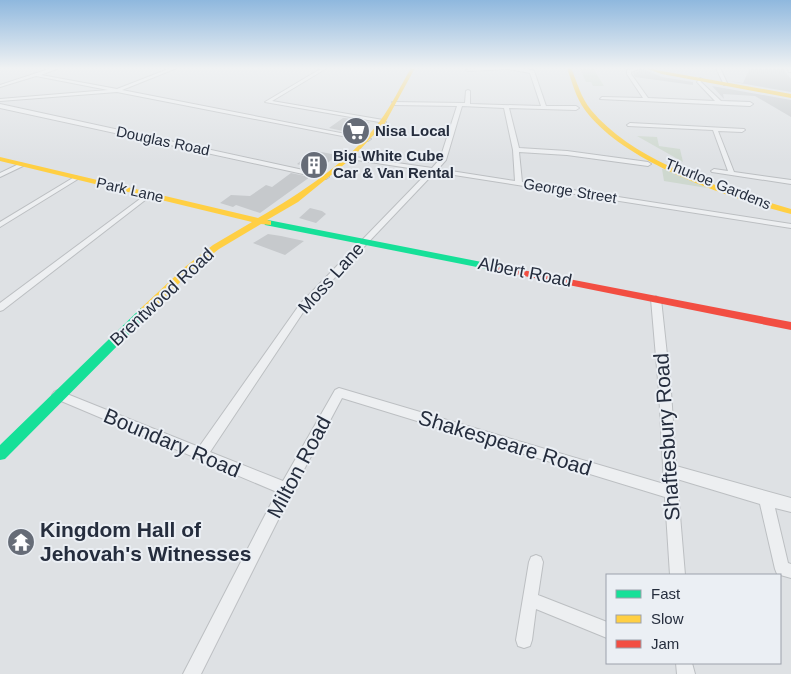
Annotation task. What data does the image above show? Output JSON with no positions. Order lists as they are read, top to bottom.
{
  "streets": {
    "street": [
      "Douglas Road",
      "Thurloe Gardens",
      "Park Lane",
      "George Street",
      "Albert Road",
      "Moss Lane",
      "Brentwood Road",
      "Shaftesbury Road",
      "Boundary Road",
      "Shakespeare Road",
      "Milton Road"
    ]
  },
  "crossings": [
    ["Douglas Road", "Brentwood Road"],
    ["Park Lane", "Albert Road"],
    ["Park Lane", "Brentwood Road"],
    ["George Street", "Moss Lane"],
    ["George Street", "Brentwood Road"],
    ["Albert Road", "Moss Lane"],
    ["Albert Road", "Brentwood Road"],
    ["Albert Road", "Shaftesbury Road"],
    ["Moss Lane", "Boundary Road"],
    ["Brentwood Road", "Boundary Road"],
    ["Shaftesbury Road", "Shakespeare Road"],
    ["Boundary Road", "Milton Road"],
    ["Shakespeare Road", "Milton Road"]
  ],
  "places": {
    "supermarket": ["Nisa Local"],
    "building": ["Big White Cube Car & Van Rental"],
    "temple": ["Kingdom Hall of Jehovah's Witnesses"]
  },
  "legend": ["Fast", "Slow", "Jam"]
}
